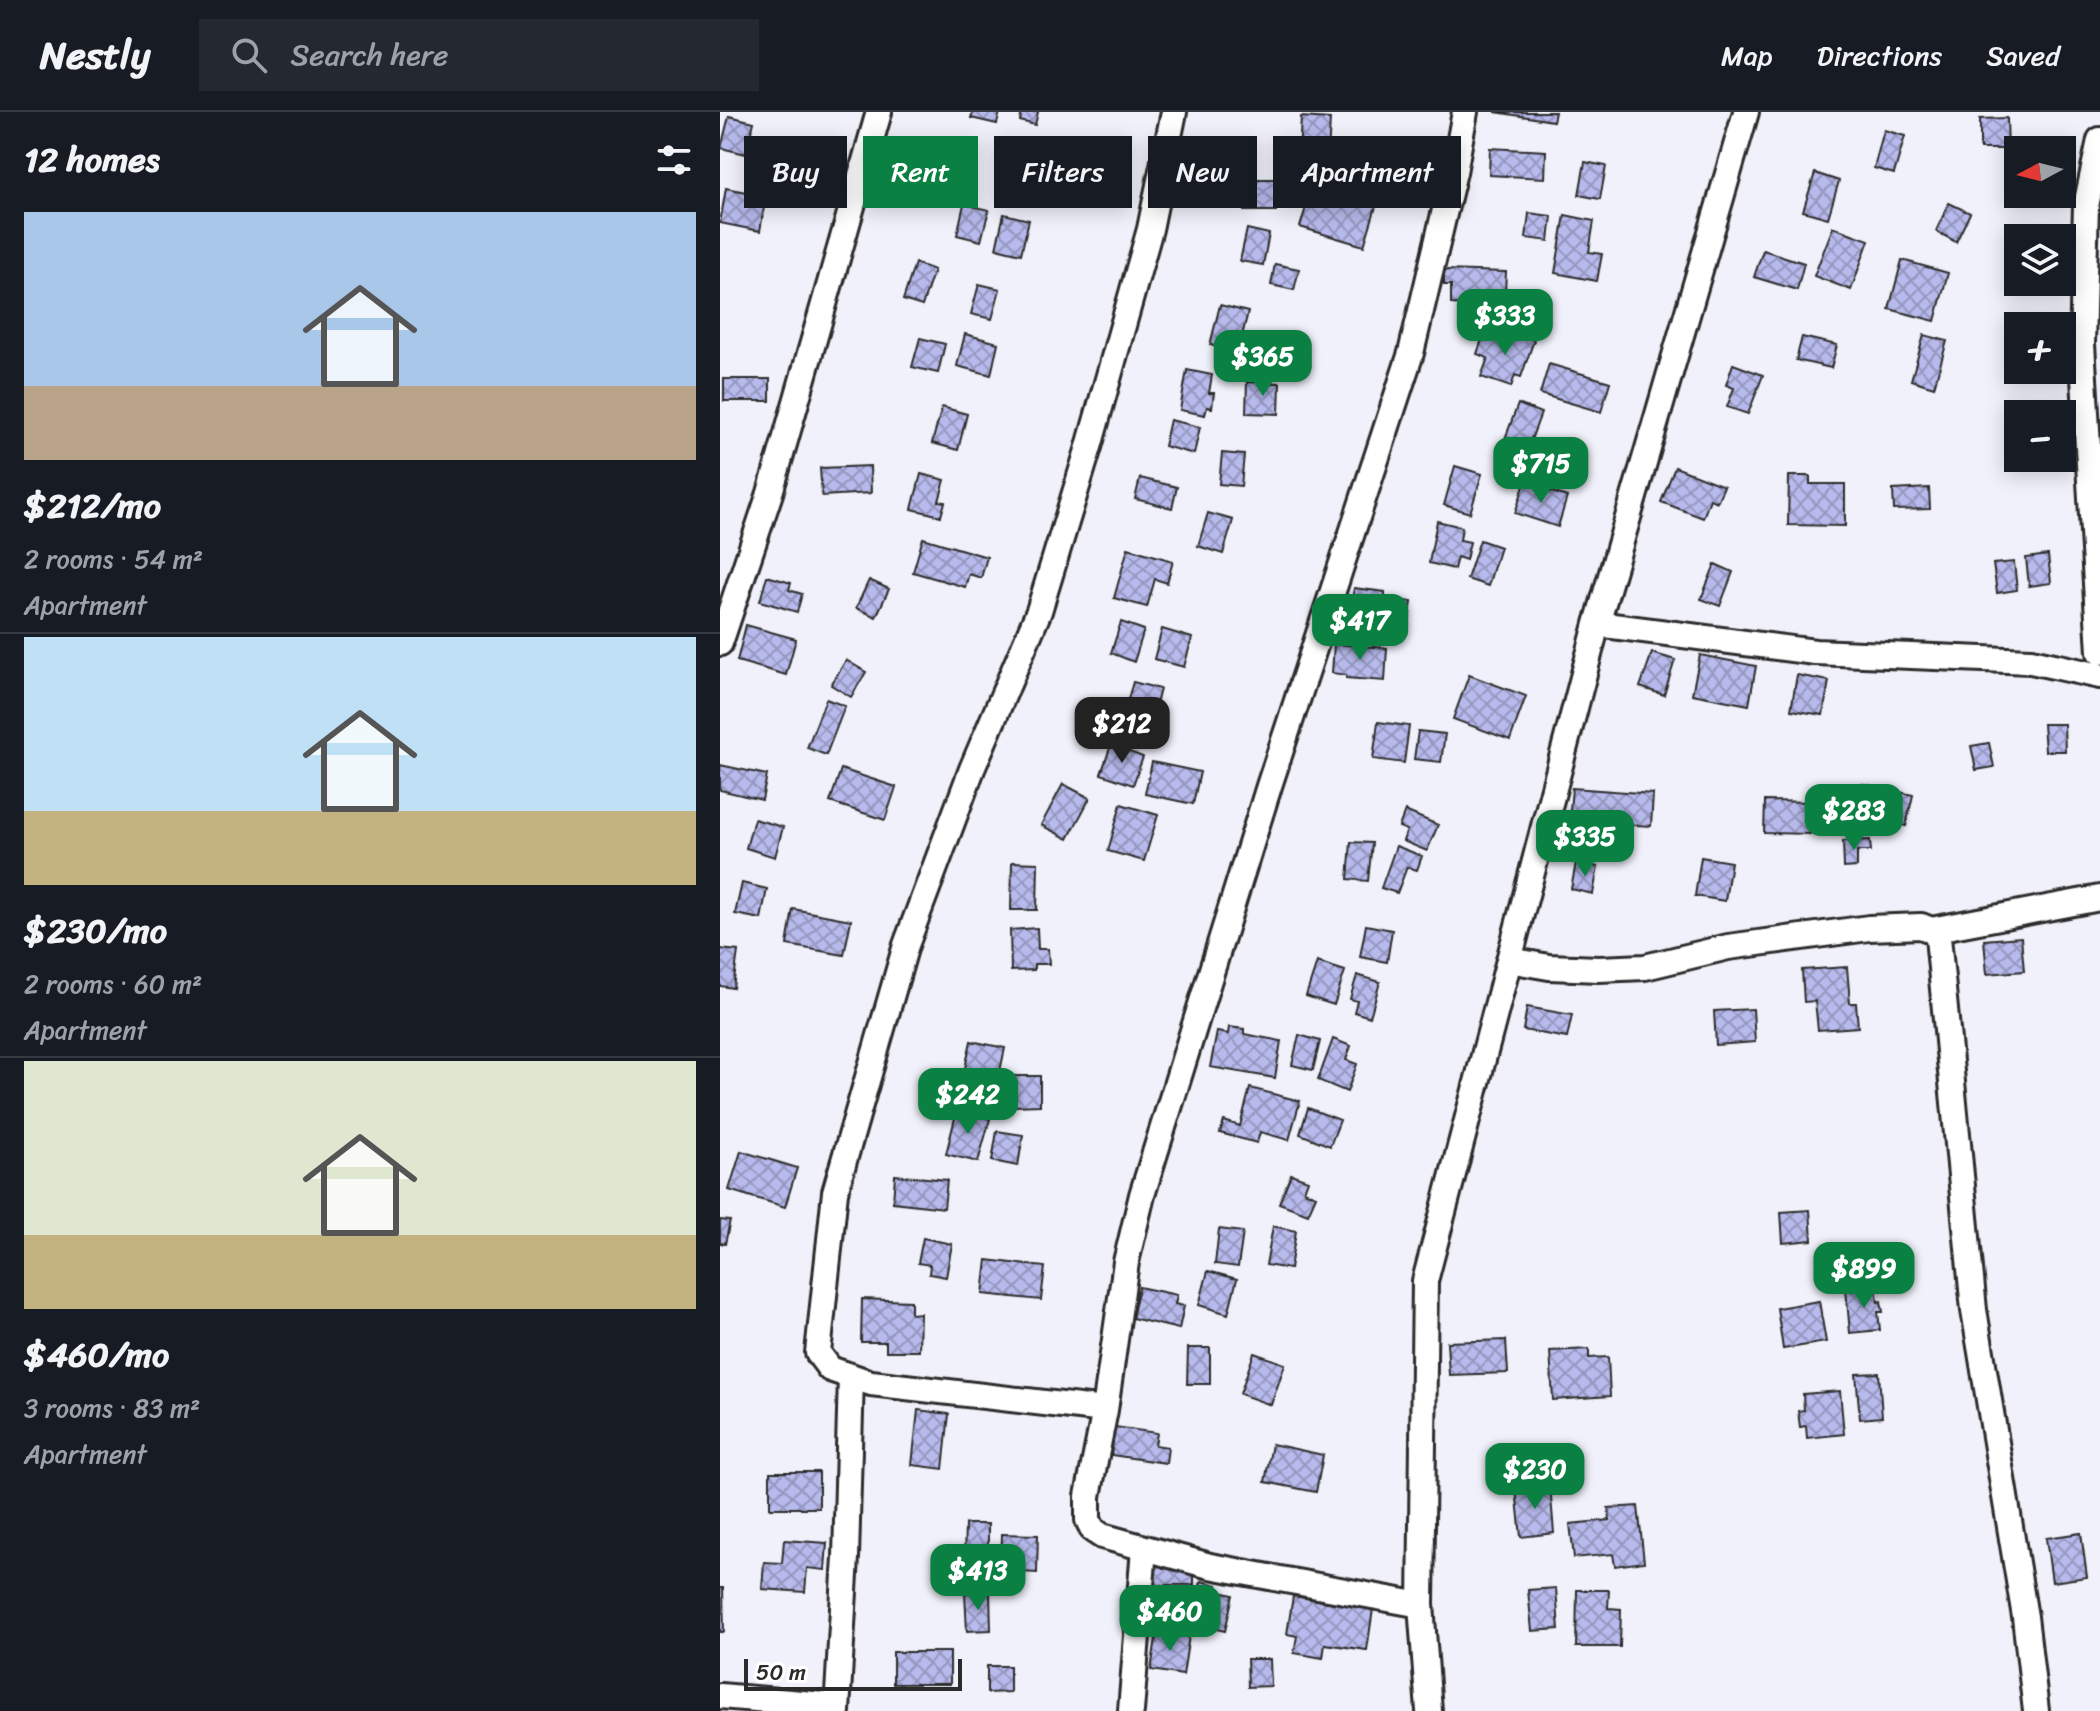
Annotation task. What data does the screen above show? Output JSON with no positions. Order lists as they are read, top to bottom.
{
  "scale_bar": "50 m",
  "north": "left",
  "page": {
    "header": "Nestly",
    "search": "Search here",
    "nav": ["Map", "Directions", "Saved"],
    "heading": "12 homes",
    "map_buttons": ["+", "−"],
    "chip": [
      "Buy",
      "Rent",
      "Filters",
      "New",
      "Apartment"
    ],
    "list": [
      {
        "name": "$212/mo",
        "note": "2 rooms · 54 m² · Apartment"
      },
      {
        "name": "$230/mo",
        "note": "2 rooms · 60 m² · Apartment"
      },
      {
        "name": "$460/mo",
        "note": "3 rooms · 83 m² · Apartment"
      }
    ],
    "price": [
      "$333",
      "$365",
      "$715",
      "$417",
      "$212",
      "$283",
      "$335",
      "$242",
      "$899",
      "$230",
      "$413",
      "$460"
    ],
    "scale": "50 m"
  }
}
